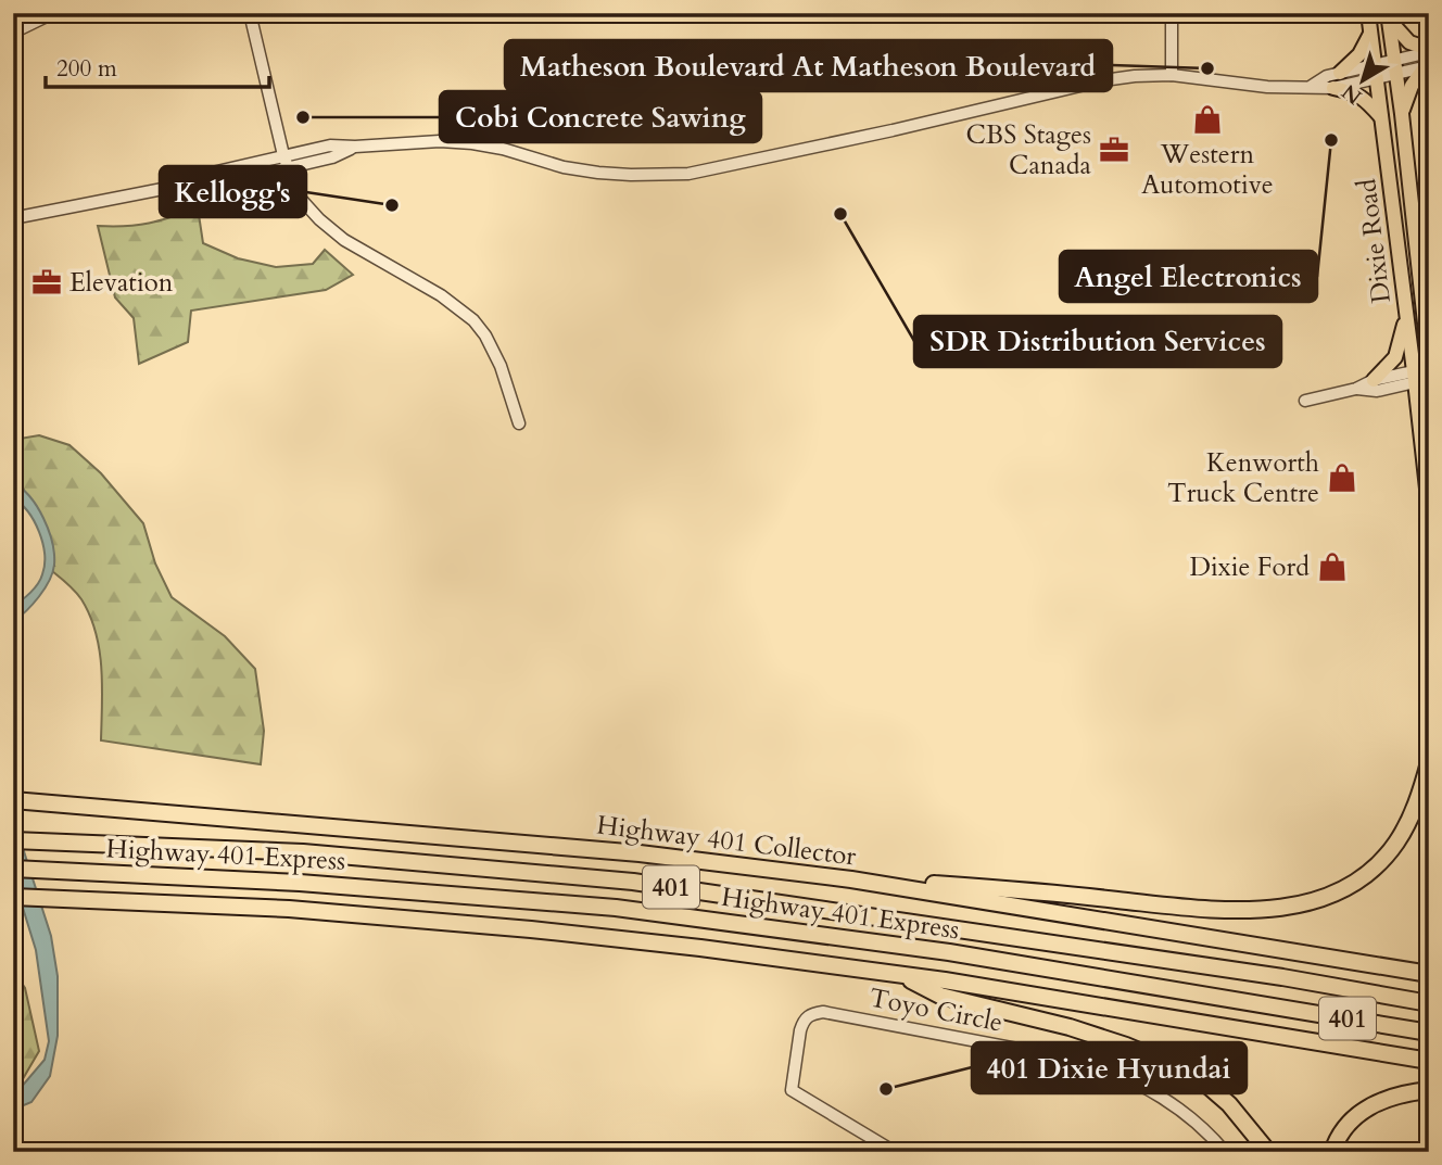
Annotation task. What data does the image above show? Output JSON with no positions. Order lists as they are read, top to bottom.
{
  "streets": {
    "highway": ["Highway 401 Collector", "Highway 401 Express", "401"],
    "main road": ["Dixie Road"],
    "street": ["Toyo Circle"]
  },
  "places": {
    "other": [
      "Matheson Boulevard At Matheson Boulevard",
      "Cobi Concrete Sawing",
      "Angel Electronics",
      "Kellogg's",
      "SDR Distribution Services",
      "401 Dixie Hyundai"
    ],
    "shop": ["Western Automotive", "Kenworth Truck Centre", "Dixie Ford"],
    "office": ["CBS Stages Canada", "Elevation"]
  },
  "scale_bar": "200 m",
  "north": "bottom left"
}
